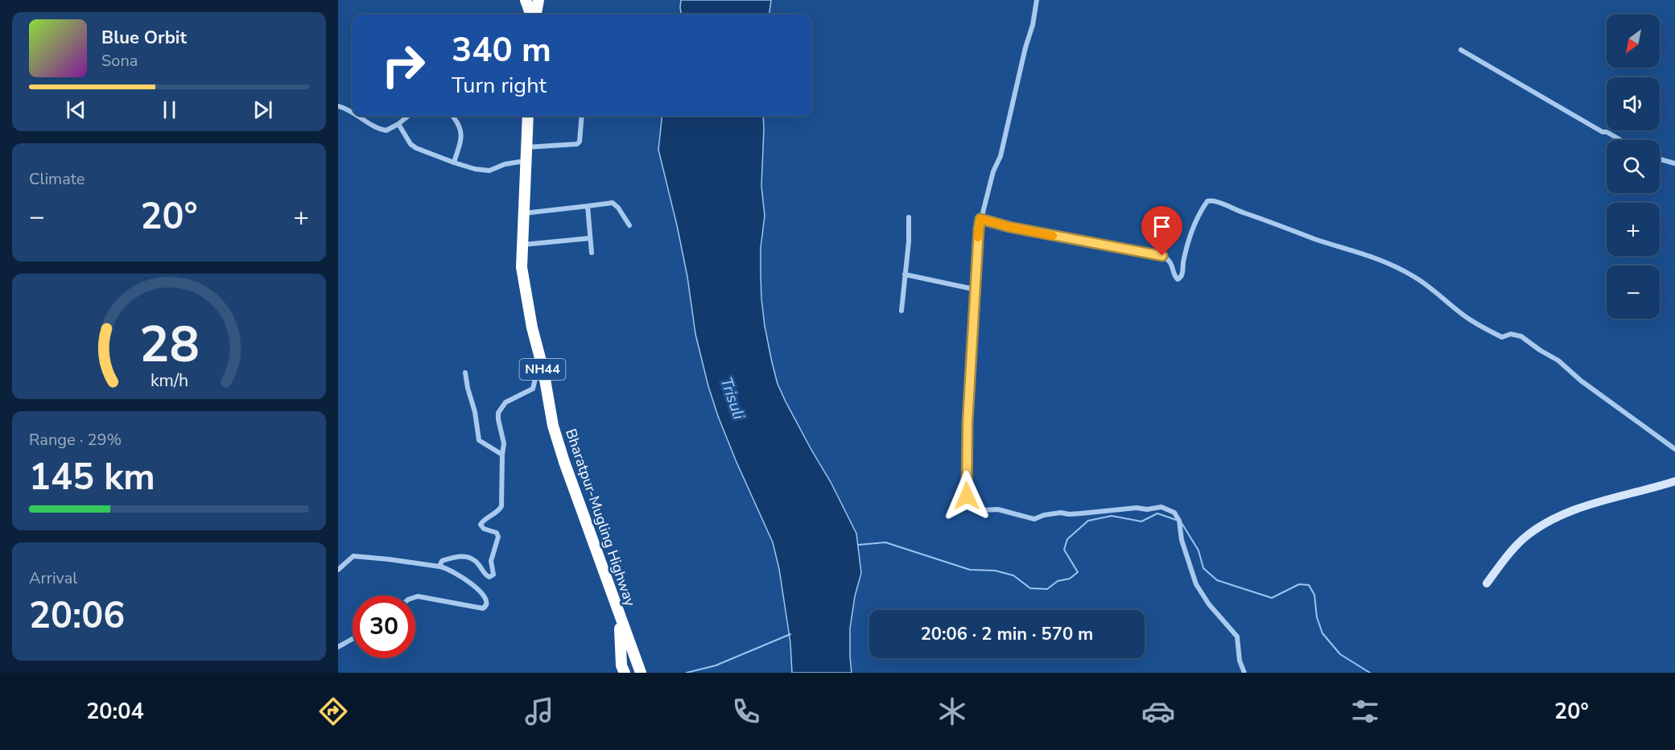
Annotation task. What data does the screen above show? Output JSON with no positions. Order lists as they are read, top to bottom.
{
  "streets": {
    "highway": ["NH44", "Bharatpur-Mugling Highway"]
  },
  "water": ["Trisuli"],
  "north": "bottom left",
  "page": {
    "map_buttons": ["+", "−"],
    "turn": ["340 m", "Turn right"],
    "song": ["Blue Orbit", "Sona"],
    "tile": [
      "Climate",
      ["Range · 29%", "145 km"],
      ["Arrival", "20:06"]
    ],
    "heat": ["−", "20°", "+"],
    "limit": "30",
    "trip": "20:06 · 2 min · 570 m",
    "tabs": ["20:04", "20°"],
    "gauge": ["28", "km/h"]
  }
}
